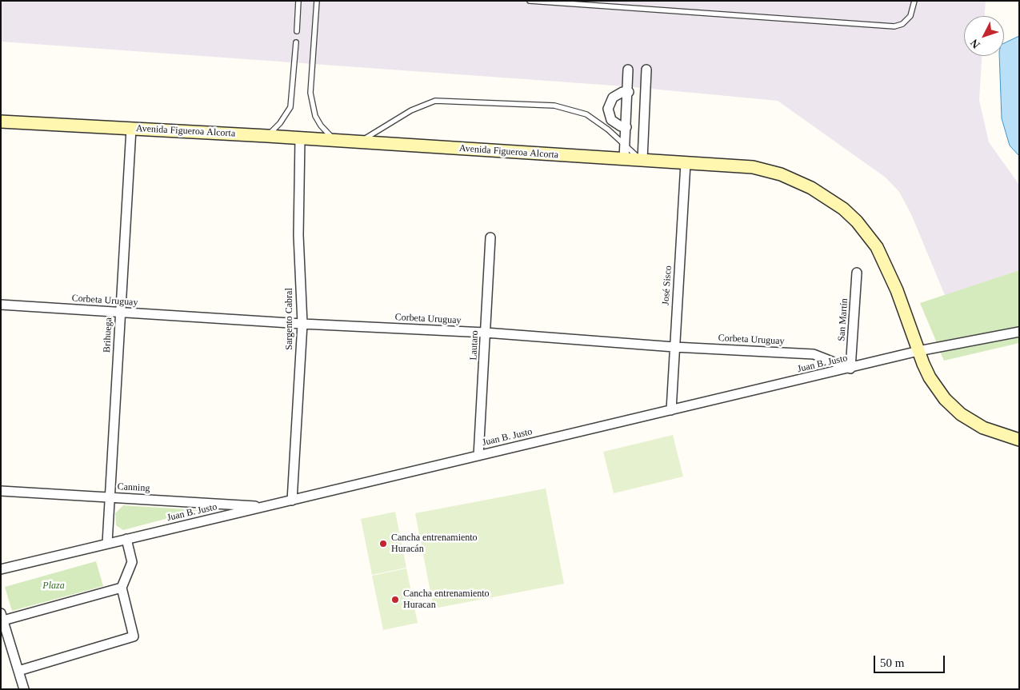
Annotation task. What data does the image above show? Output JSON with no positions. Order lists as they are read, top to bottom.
{
  "streets": {
    "main road": ["Avenida Figueroa Alcorta"],
    "street": [
      "José Sisco",
      "Corbeta Uruguay",
      "Sargento Cabral",
      "San Martín",
      "Brihuega",
      "Lautaro",
      "Juan B. Justo",
      "Canning"
    ]
  },
  "crossings": [
    ["Avenida Figueroa Alcorta", "José Sisco"],
    ["Avenida Figueroa Alcorta", "Sargento Cabral"],
    ["Avenida Figueroa Alcorta", "Brihuega"],
    ["Avenida Figueroa Alcorta", "Juan B. Justo"],
    ["José Sisco", "Corbeta Uruguay"],
    ["José Sisco", "Juan B. Justo"],
    ["Corbeta Uruguay", "Sargento Cabral"],
    ["Corbeta Uruguay", "San Martín"],
    ["Corbeta Uruguay", "Brihuega"],
    ["Corbeta Uruguay", "Lautaro"],
    ["Corbeta Uruguay", "Juan B. Justo"],
    ["Sargento Cabral", "Juan B. Justo"],
    ["San Martín", "Juan B. Justo"],
    ["Brihuega", "Juan B. Justo"],
    ["Brihuega", "Canning"],
    ["Lautaro", "Juan B. Justo"],
    ["Juan B. Justo", "Canning"]
  ],
  "parks": ["Plaza"],
  "places": ["Cancha entrenamiento Huracán", "Cancha entrenamiento Huracan"],
  "scale_bar": "50 m",
  "north": "bottom left"
}
